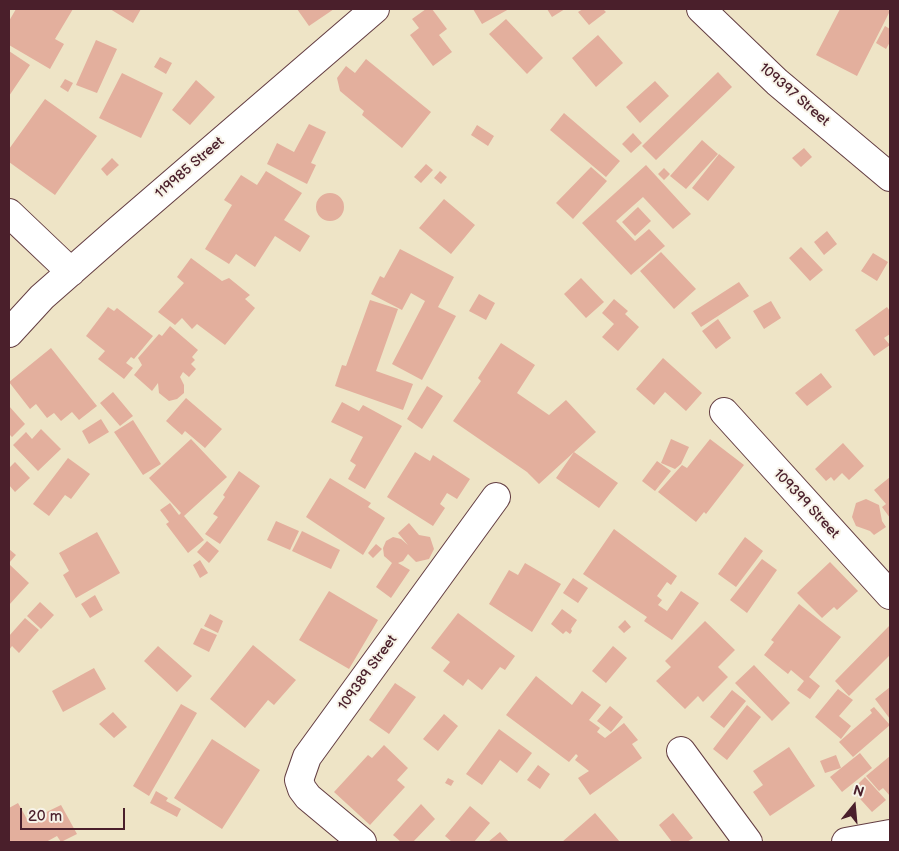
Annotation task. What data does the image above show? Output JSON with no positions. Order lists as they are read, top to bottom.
{
  "streets": {
    "street": [
      "109397 Street",
      "119985 Street",
      "109399 Street",
      "109389 Street"
    ]
  },
  "scale_bar": "20 m",
  "north": "top"
}
